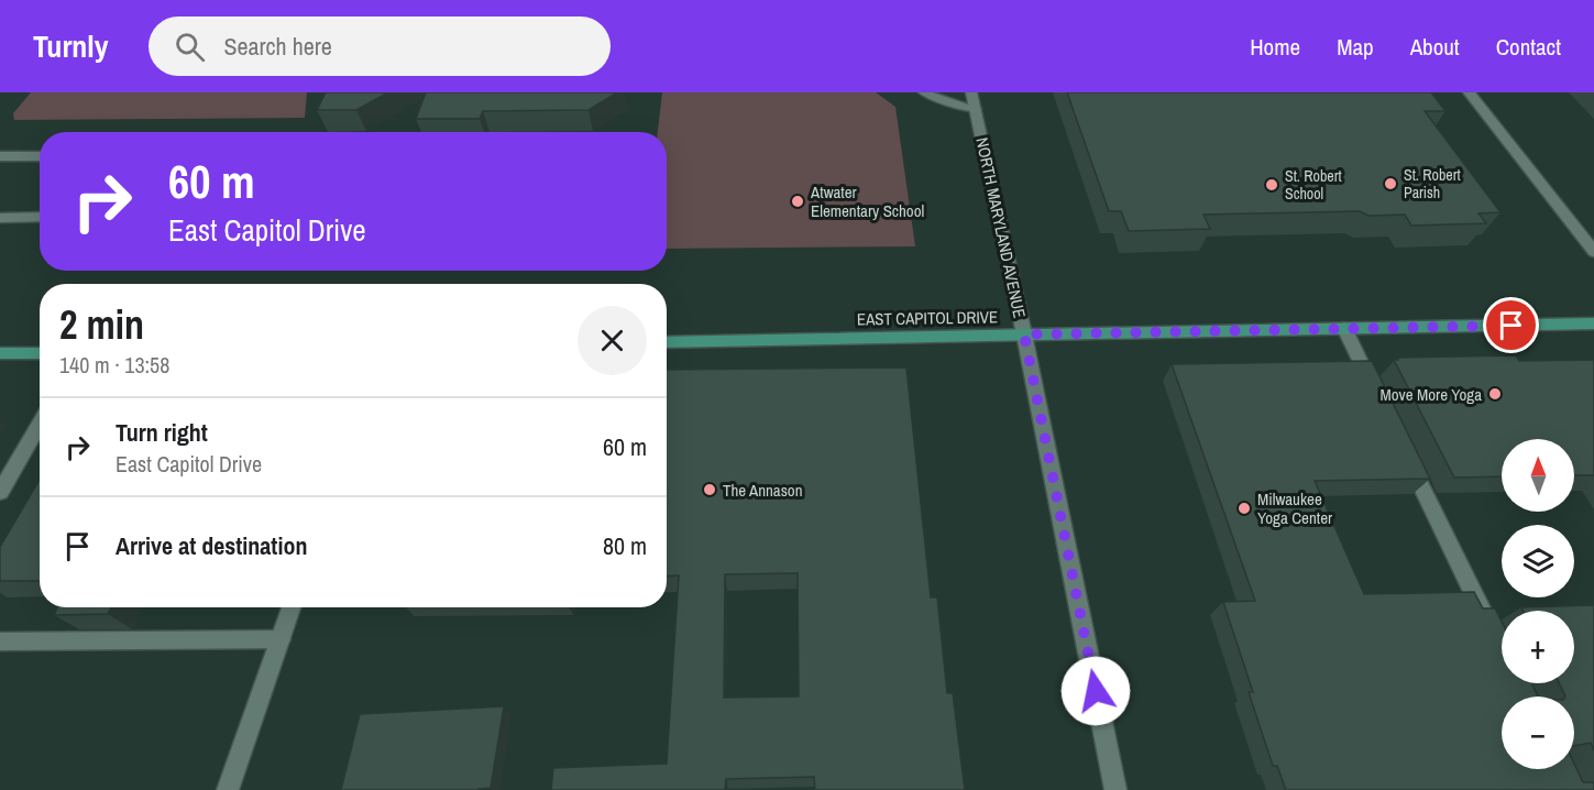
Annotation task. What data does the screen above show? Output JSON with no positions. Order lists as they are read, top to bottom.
{
  "streets": {
    "main road": ["EAST CAPITOL DRIVE"],
    "street": ["NORTH MARYLAND AVENUE"]
  },
  "crossings": [
    ["NORTH MARYLAND AVENUE", "EAST CAPITOL DRIVE"]
  ],
  "places": [
    "St. Robert Parish",
    "St. Robert School",
    "Atwater Elementary School",
    "Move More Yoga",
    "The Annason",
    "Milwaukee Yoga Center"
  ],
  "north": "top",
  "page": {
    "header": "Turnly",
    "search": "Search here",
    "nav": [
      "Home",
      "Map",
      "About",
      "Contact"
    ],
    "turn": ["60 m", "East Capitol Drive"],
    "heading": ["2 min", "140 m · 13:58"],
    "list": [
      {
        "name": "Turn right",
        "note": "East Capitol Drive",
        "value": "60 m"
      },
      {
        "name": "Arrive at destination",
        "value": "80 m"
      }
    ],
    "map_buttons": ["+", "−"]
  }
}
